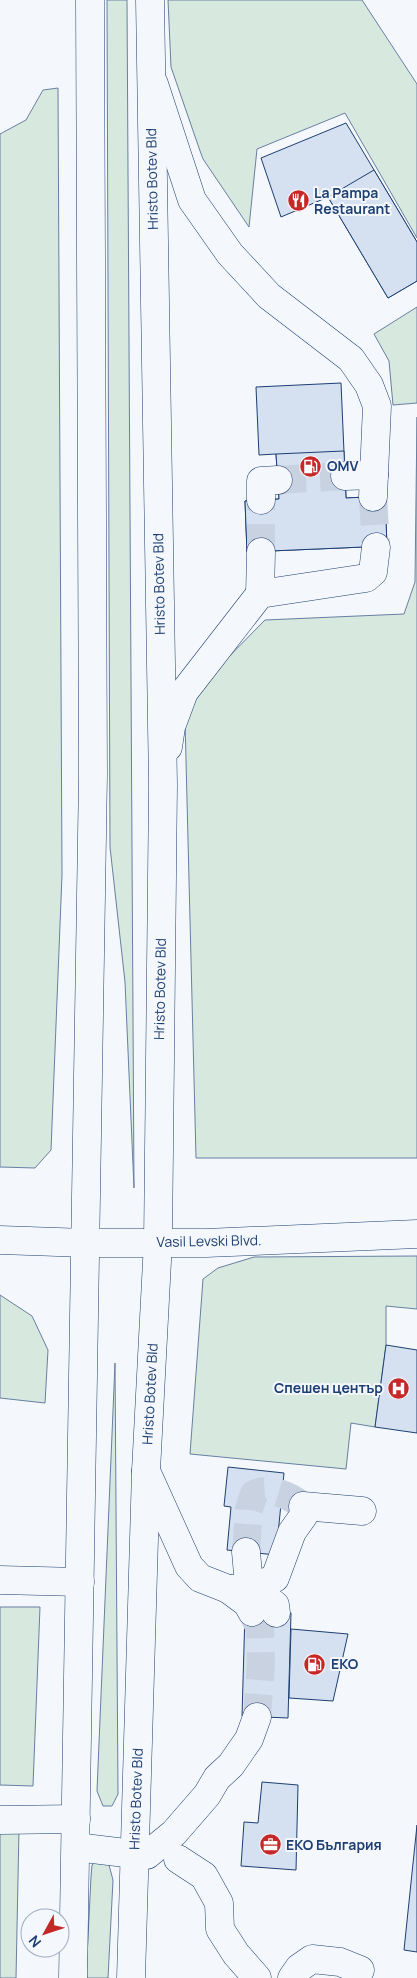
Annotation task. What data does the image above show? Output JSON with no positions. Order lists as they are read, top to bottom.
{
  "streets": {
    "main road": ["Hristo Botev Bld", "Vasil Levski Blvd."]
  },
  "crossings": [
    ["Hristo Botev Bld", "Vasil Levski Blvd."]
  ],
  "places": {
    "restaurant": ["La Pampa Restaurant"],
    "fuel station": ["OMV", "EKO"],
    "hospital": ["Спешен център"],
    "office": ["ЕКО България"]
  },
  "north": "bottom left"
}
